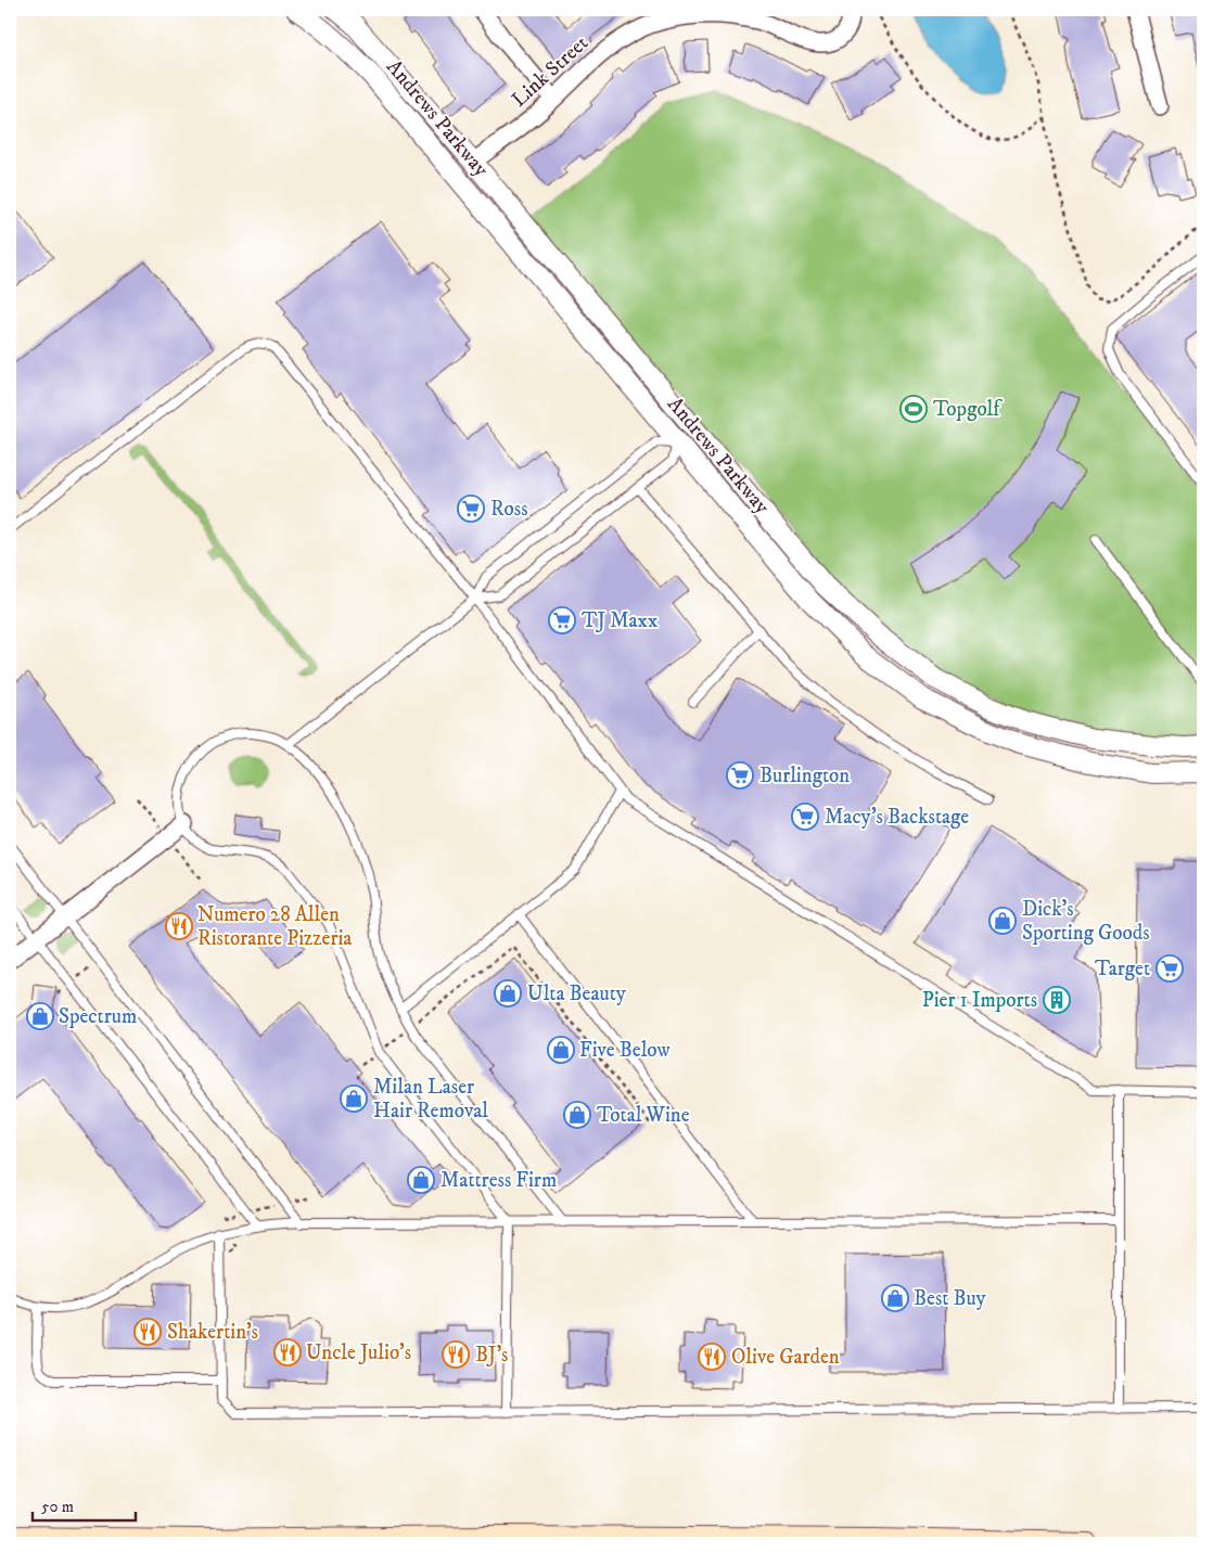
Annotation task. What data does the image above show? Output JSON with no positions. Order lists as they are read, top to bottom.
{
  "streets": {
    "street": ["Link Street", "Andrews Parkway"]
  },
  "crossings": [
    ["Link Street", "Andrews Parkway"]
  ],
  "places": {
    "sports": ["Topgolf"],
    "supermarket": [
      "Ross",
      "TJ Maxx",
      "Burlington",
      "Macy's Backstage",
      "Target"
    ],
    "shop": [
      "Dick's Sporting Goods",
      "Ulta Beauty",
      "Spectrum",
      "Five Below",
      "Milan Laser Hair Removal",
      "Total Wine",
      "Mattress Firm",
      "Best Buy"
    ],
    "restaurant": [
      "Numero 28 Allen Ristorante Pizzeria",
      "Shakertin's",
      "Uncle Julio's",
      "BJ's",
      "Olive Garden"
    ],
    "building": ["Pier 1 Imports"]
  },
  "scale_bar": "50 m"
}
